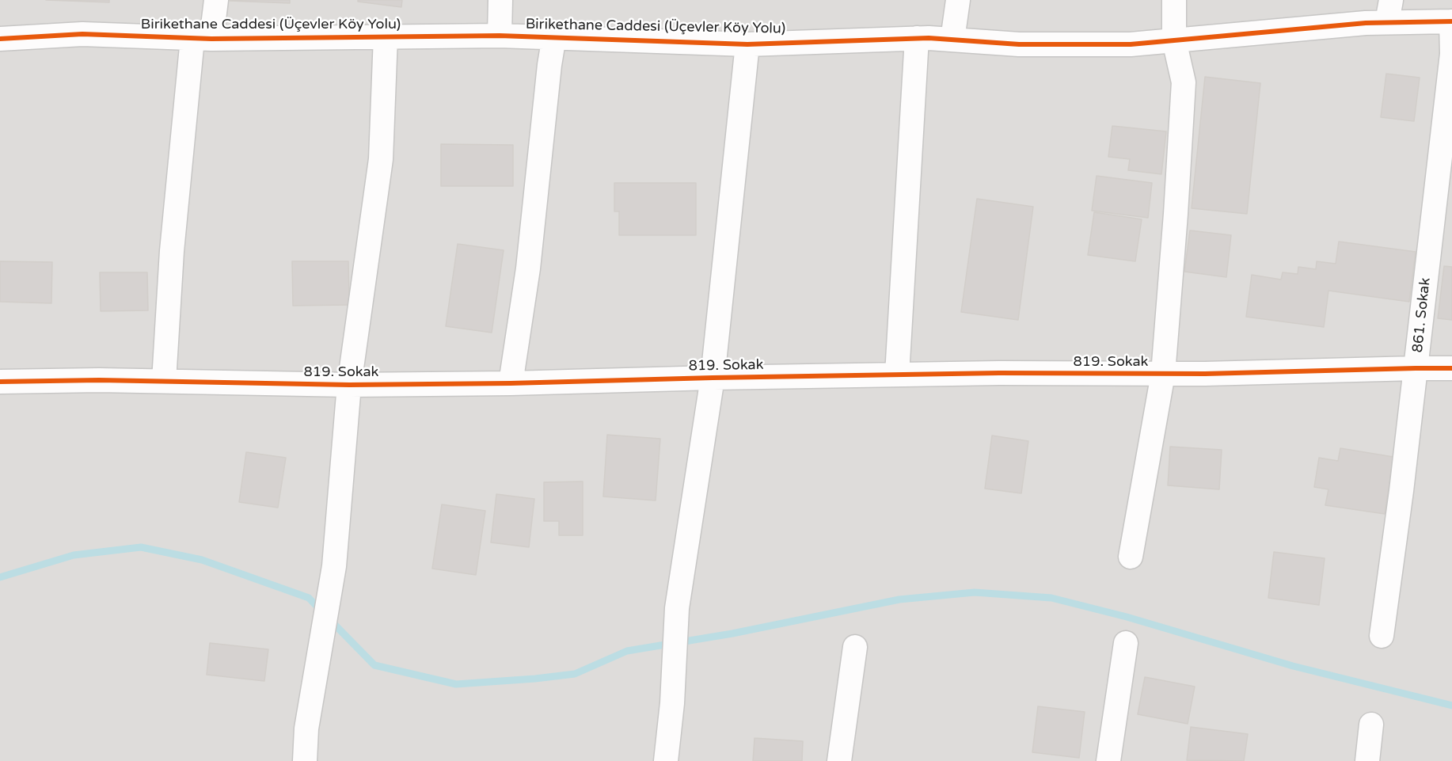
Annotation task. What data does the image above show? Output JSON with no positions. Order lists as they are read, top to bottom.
{
  "streets": {
    "street": ["Birikethane Caddesi (Üçevler Köy Yolu)", "861. Sokak", "819. Sokak"]
  },
  "crossings": [
    ["Birikethane Caddesi (Üçevler Köy Yolu)", "861. Sokak"],
    ["861. Sokak", "819. Sokak"]
  ]
}
